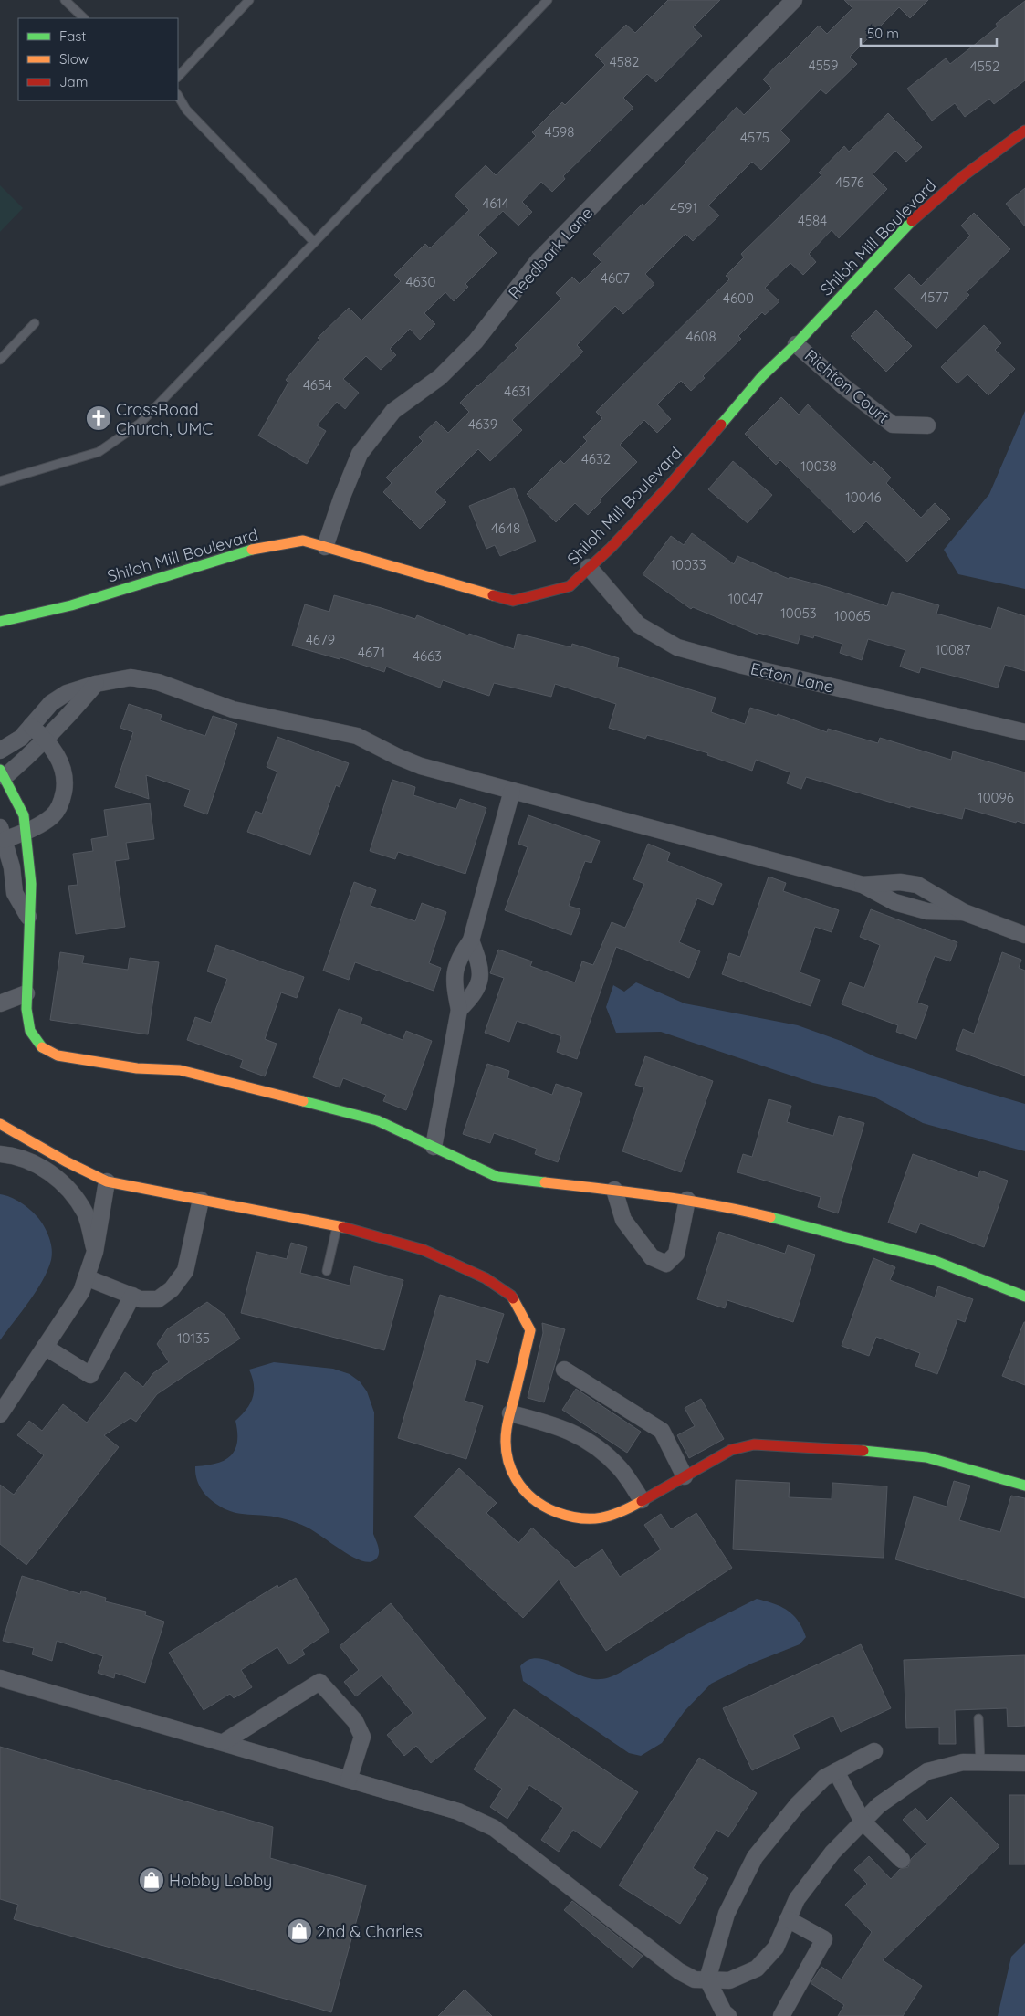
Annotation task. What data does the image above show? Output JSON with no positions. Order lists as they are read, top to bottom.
{
  "streets": {
    "street": [
      "Shiloh Mill Boulevard",
      "Reedbark Lane",
      "Richton Court",
      "Ecton Lane"
    ]
  },
  "crossings": [
    ["Shiloh Mill Boulevard", "Reedbark Lane"],
    ["Shiloh Mill Boulevard", "Richton Court"],
    ["Shiloh Mill Boulevard", "Ecton Lane"]
  ],
  "places": {
    "church": ["CrossRoad Church, UMC"],
    "shop": ["Hobby Lobby", "2nd & Charles"]
  },
  "house_numbers": [
    "4582",
    "4559",
    "4552",
    "4598",
    "4575",
    "4576",
    "4614",
    "4591",
    "4584",
    "4607",
    "4630",
    "4577",
    "4600",
    "4608",
    "4654",
    "4631",
    "4639",
    "4632",
    "10038",
    "10046",
    "4648",
    "10033",
    "10047",
    "10053",
    "10065",
    "4679",
    "10087",
    "4671",
    "4663",
    "10096",
    "10135"
  ],
  "legend": ["Fast", "Slow", "Jam"],
  "scale_bar": "50 m"
}
